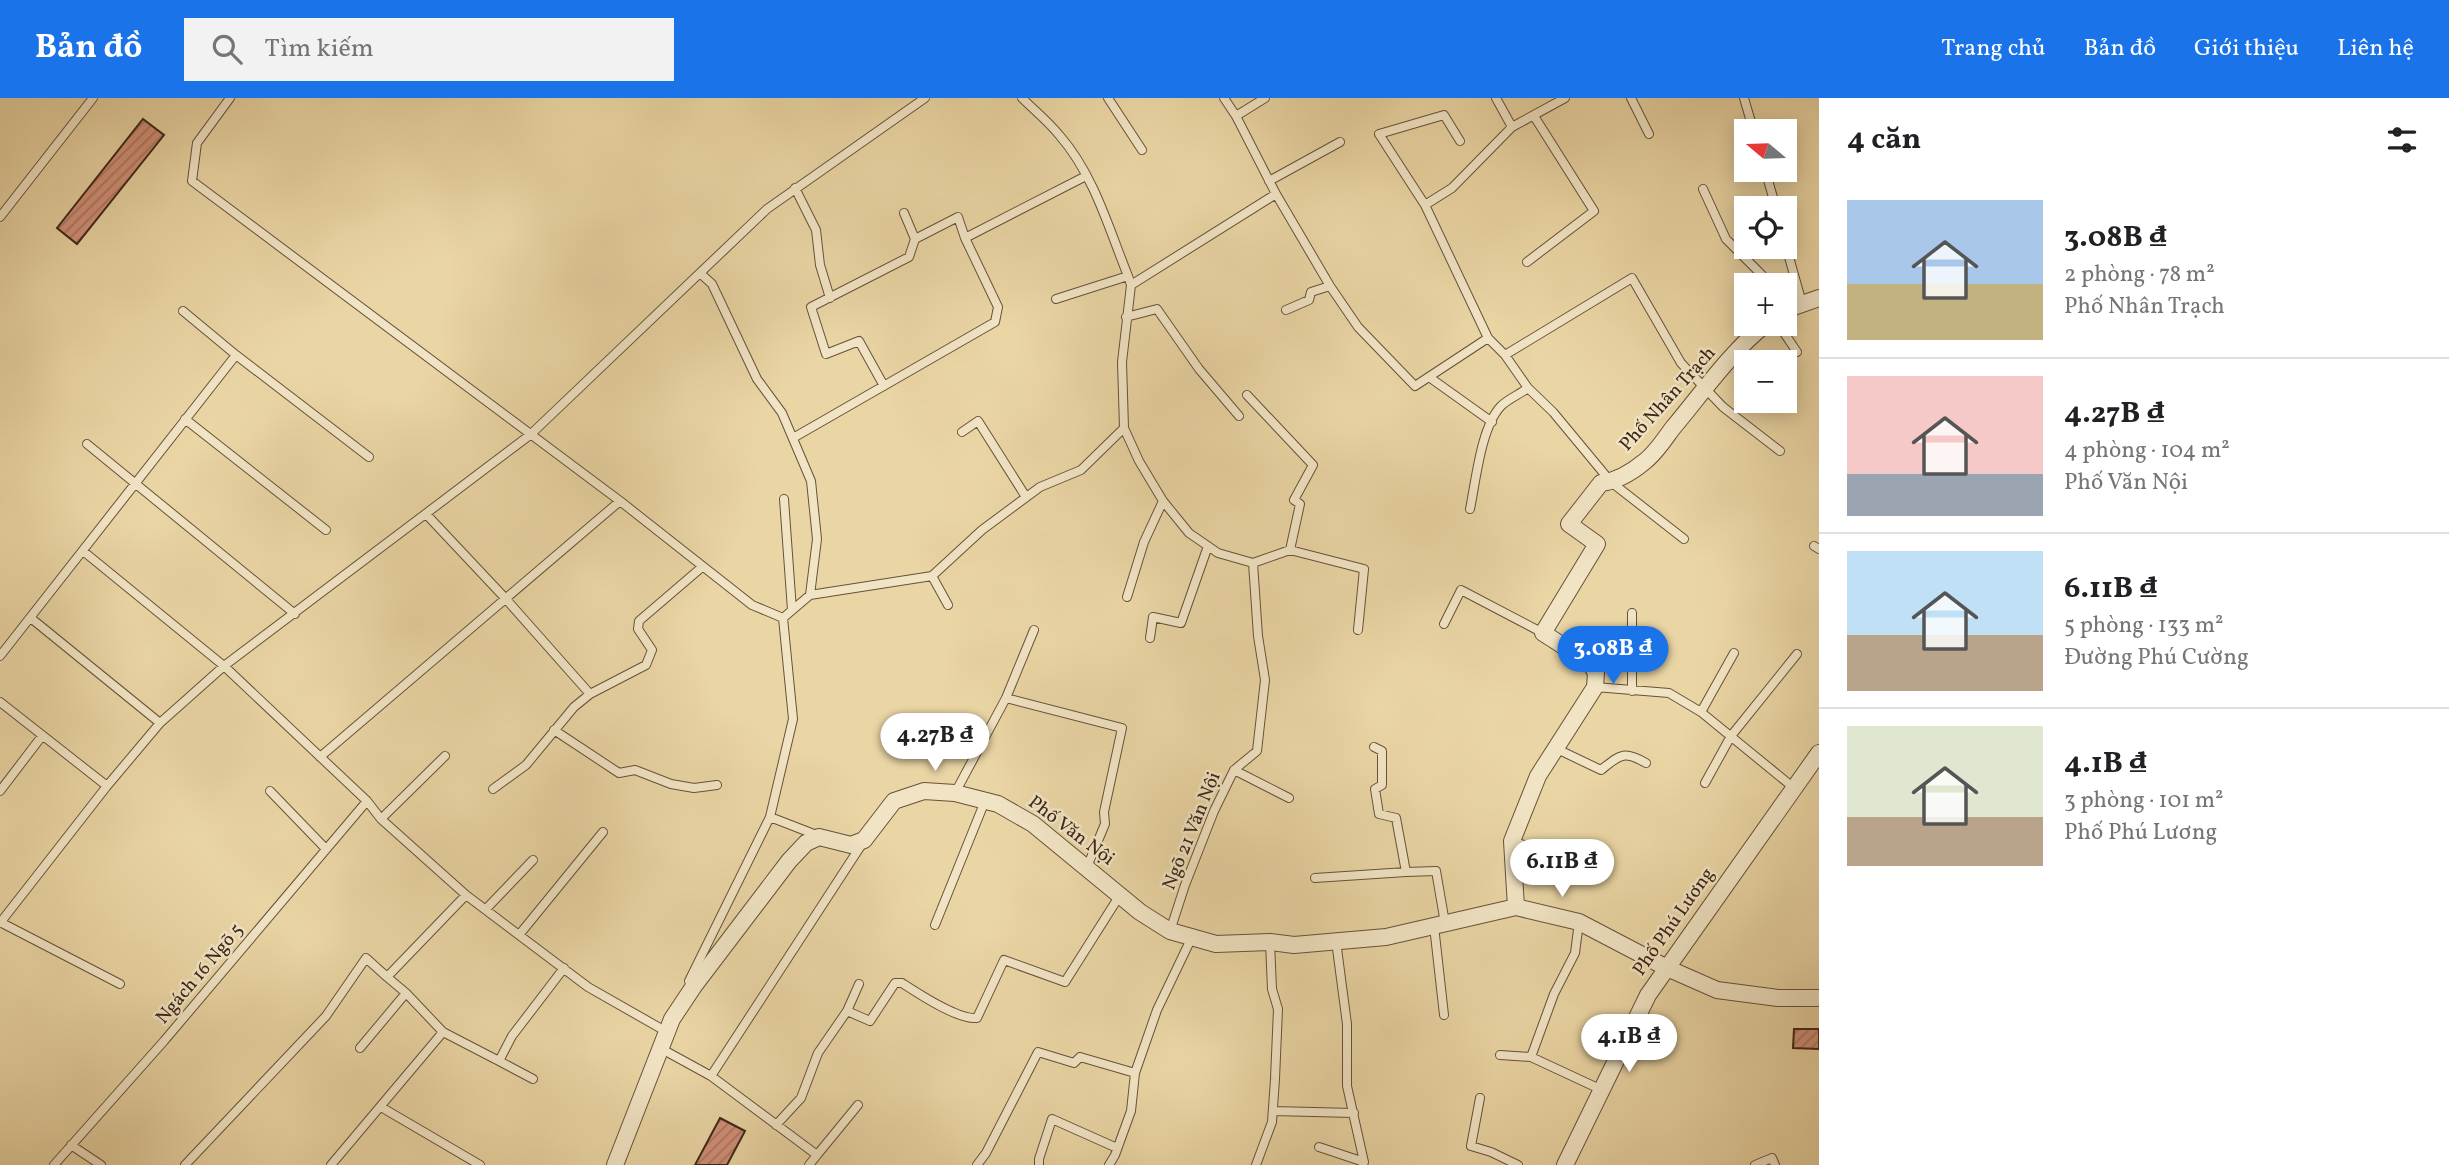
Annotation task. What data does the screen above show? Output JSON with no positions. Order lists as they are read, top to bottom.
{
  "streets": {
    "street": ["Phố Nhân Trạch", "Phố Văn Nội", "Phố Phú Lương"],
    "lane": ["Ngõ 21 Văn Nội", "Ngách 16 Ngõ 5"]
  },
  "crossings": [
    ["Phố Văn Nội", "Ngõ 21 Văn Nội"]
  ],
  "north": "left",
  "page": {
    "header": "Bản đồ",
    "search": "Tìm kiếm",
    "nav": [
      "Trang chủ",
      "Bản đồ",
      "Giới thiệu",
      "Liên hệ"
    ],
    "heading": "4 căn",
    "map_buttons": ["+", "−"],
    "list": [
      {
        "name": "3.08B ₫",
        "note": "2 phòng · 78 m² · Phố Nhân Trạch"
      },
      {
        "name": "4.27B ₫",
        "note": "4 phòng · 104 m² · Phố Văn Nội"
      },
      {
        "name": "6.11B ₫",
        "note": "5 phòng · 133 m² · Đường Phú Cường"
      },
      {
        "name": "4.1B ₫",
        "note": "3 phòng · 101 m² · Phố Phú Lương"
      }
    ],
    "price": [
      "3.08B ₫",
      "4.27B ₫",
      "6.11B ₫",
      "4.1B ₫"
    ]
  }
}
